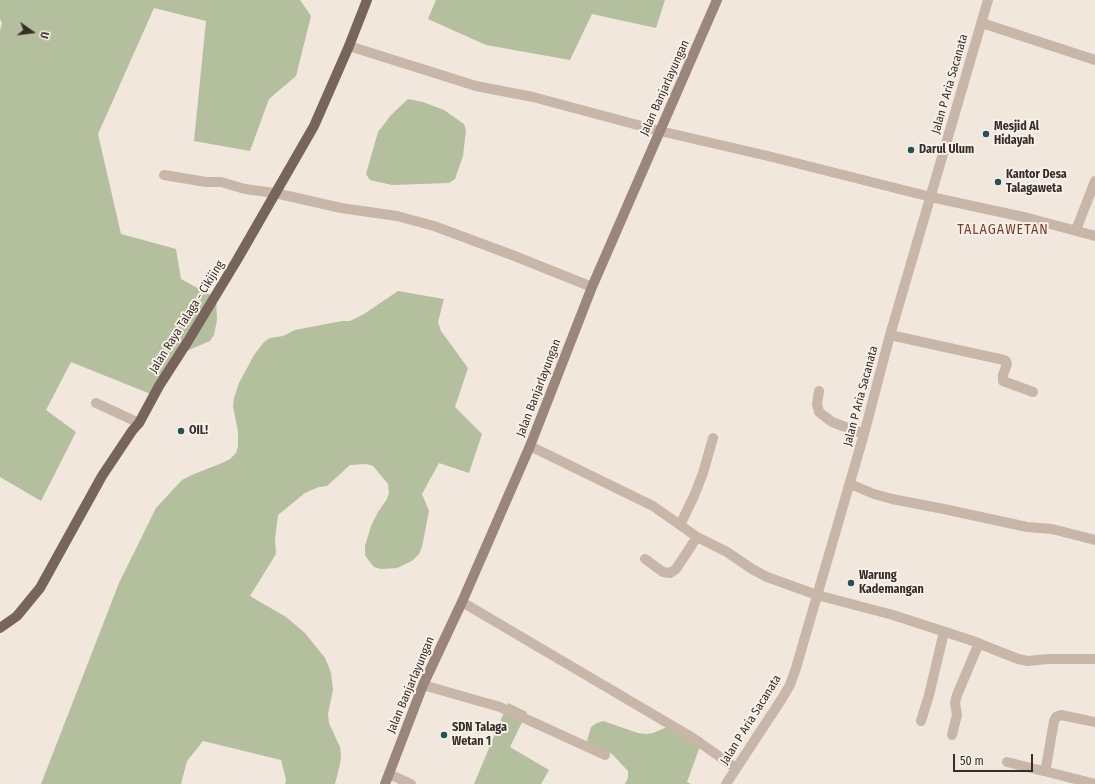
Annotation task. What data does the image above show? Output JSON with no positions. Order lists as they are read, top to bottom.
{
  "streets": {
    "main road": ["Jalan Raya Talaga - Cikijing"],
    "street": ["Jalan P Aria Sacanata", "Jalan Banjarlayungan"]
  },
  "districts": ["TALAGAWETAN"],
  "places": [
    "Mesjid Al Hidayah",
    "Darul Ulum",
    "Kantor Desa Talagaweta",
    "OIL!",
    "Warung Kademangan",
    "SDN Talaga Wetan 1"
  ],
  "scale_bar": "50 m",
  "north": "right"
}
